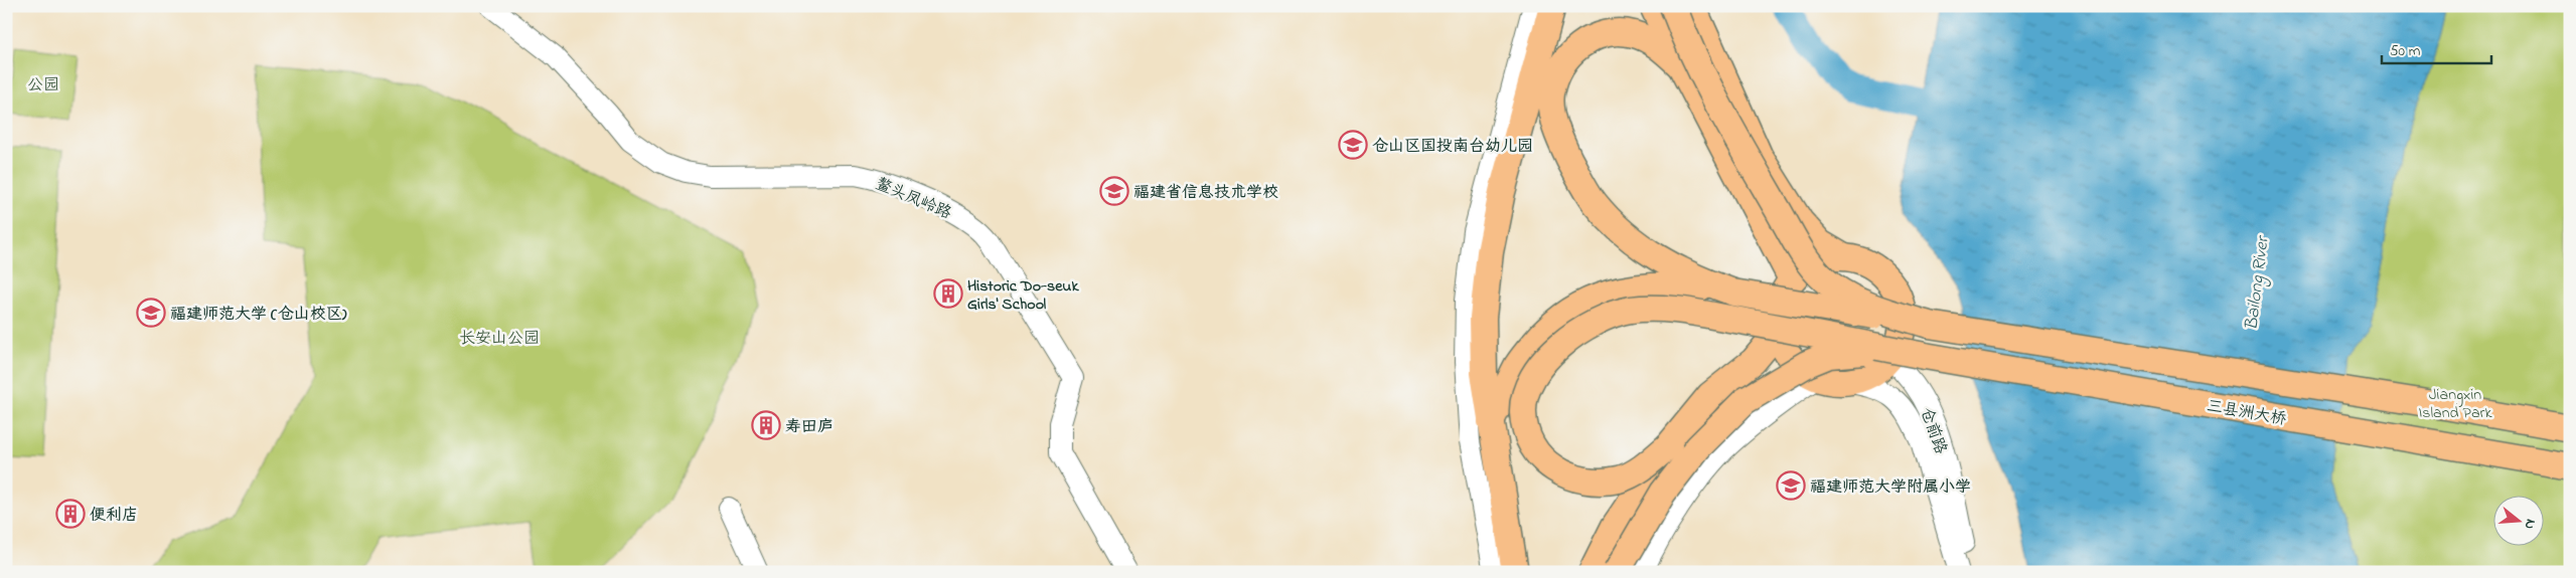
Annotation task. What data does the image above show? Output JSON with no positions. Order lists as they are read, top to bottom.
{
  "streets": {
    "main road": ["三县洲大桥"],
    "street": ["鳌头凤岭路", "仓前路"]
  },
  "water": ["Bailong River"],
  "parks": ["公园", "长安山公园", "Jiangxin Island Park"],
  "places": {
    "school or university": [
      "仓山区国投南台幼儿园",
      "福建省信息技术学校",
      "福建师范大学 (仓山校区)",
      "福建师范大学附属小学"
    ],
    "building": ["Historic Do-seuk Girls' School", "寿田庐", "便利店"]
  },
  "scale_bar": "50 m",
  "north": "right"
}
